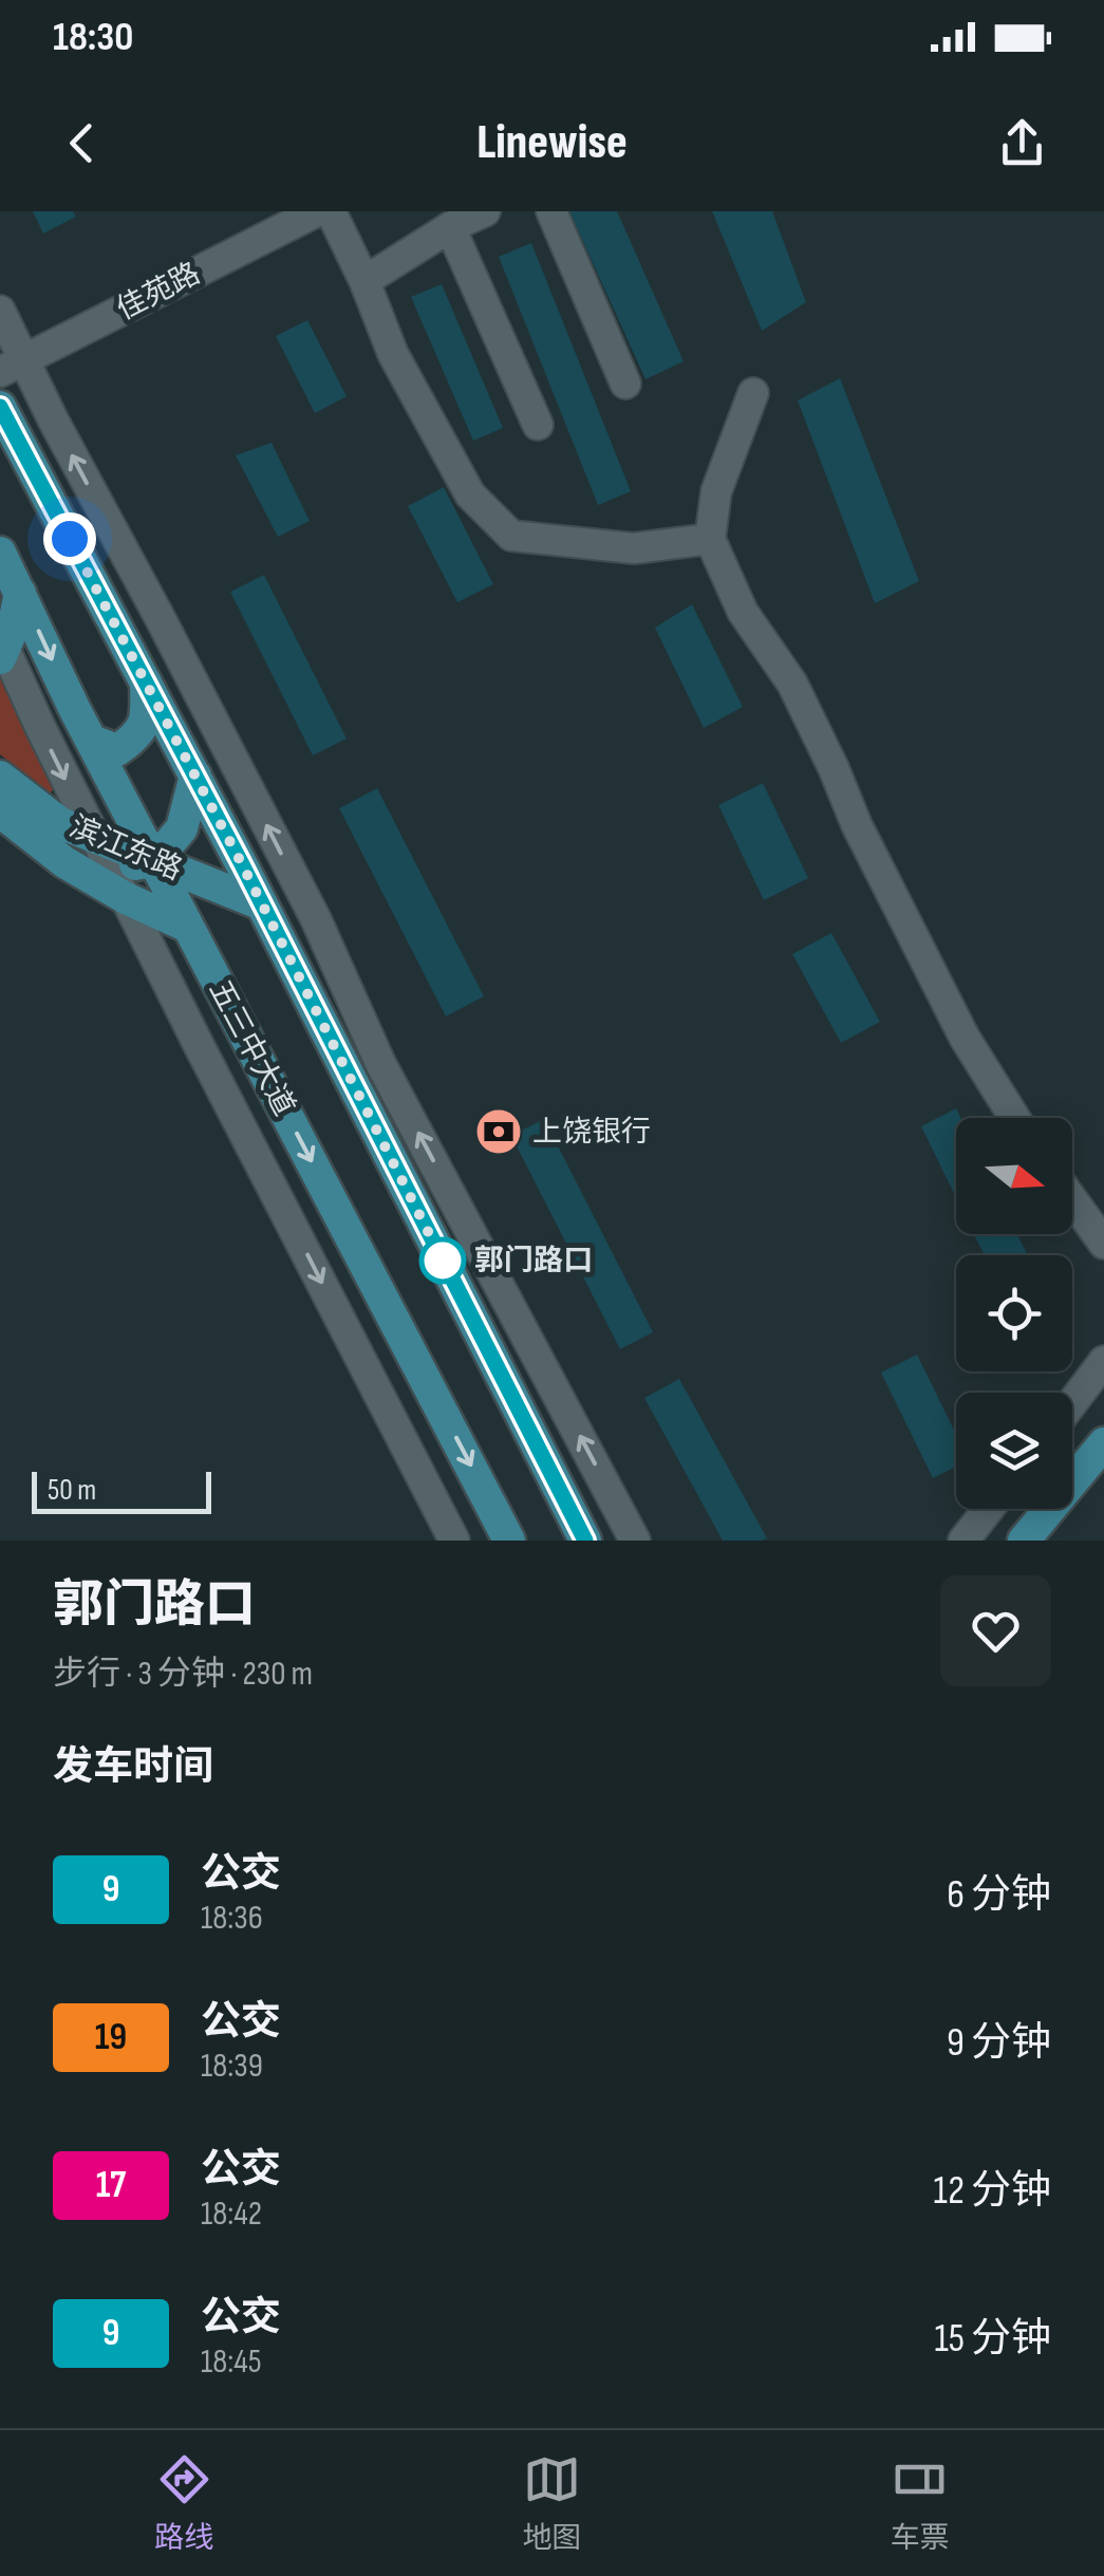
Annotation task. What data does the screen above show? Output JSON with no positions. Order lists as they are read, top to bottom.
{
  "streets": {
    "main road": ["滨江东路", "五三中大道"],
    "street": ["佳苑路"]
  },
  "crossings": [
    ["滨江东路", "五三中大道"]
  ],
  "places": {
    "bank": ["上饶银行"],
    "other": ["郭门路口"]
  },
  "lines": ["bus line 9"],
  "scale_bar": "50 m",
  "north": "right",
  "page": {
    "status": "18:30",
    "header": "Linewise",
    "scale": "50 m",
    "heading": [
      ["郭门路口", "步行 · 3 分钟 · 230 m"],
      "发车时间"
    ],
    "list": [
      {
        "mark": "9",
        "name": "公交",
        "note": "18:36",
        "value": "6 分钟"
      },
      {
        "mark": "19",
        "name": "公交",
        "note": "18:39",
        "value": "9 分钟"
      },
      {
        "mark": "17",
        "name": "公交",
        "note": "18:42",
        "value": "12 分钟"
      },
      {
        "mark": "9",
        "name": "公交",
        "note": "18:45",
        "value": "15 分钟"
      }
    ],
    "tabs": ["路线", "地图", "车票"]
  }
}
